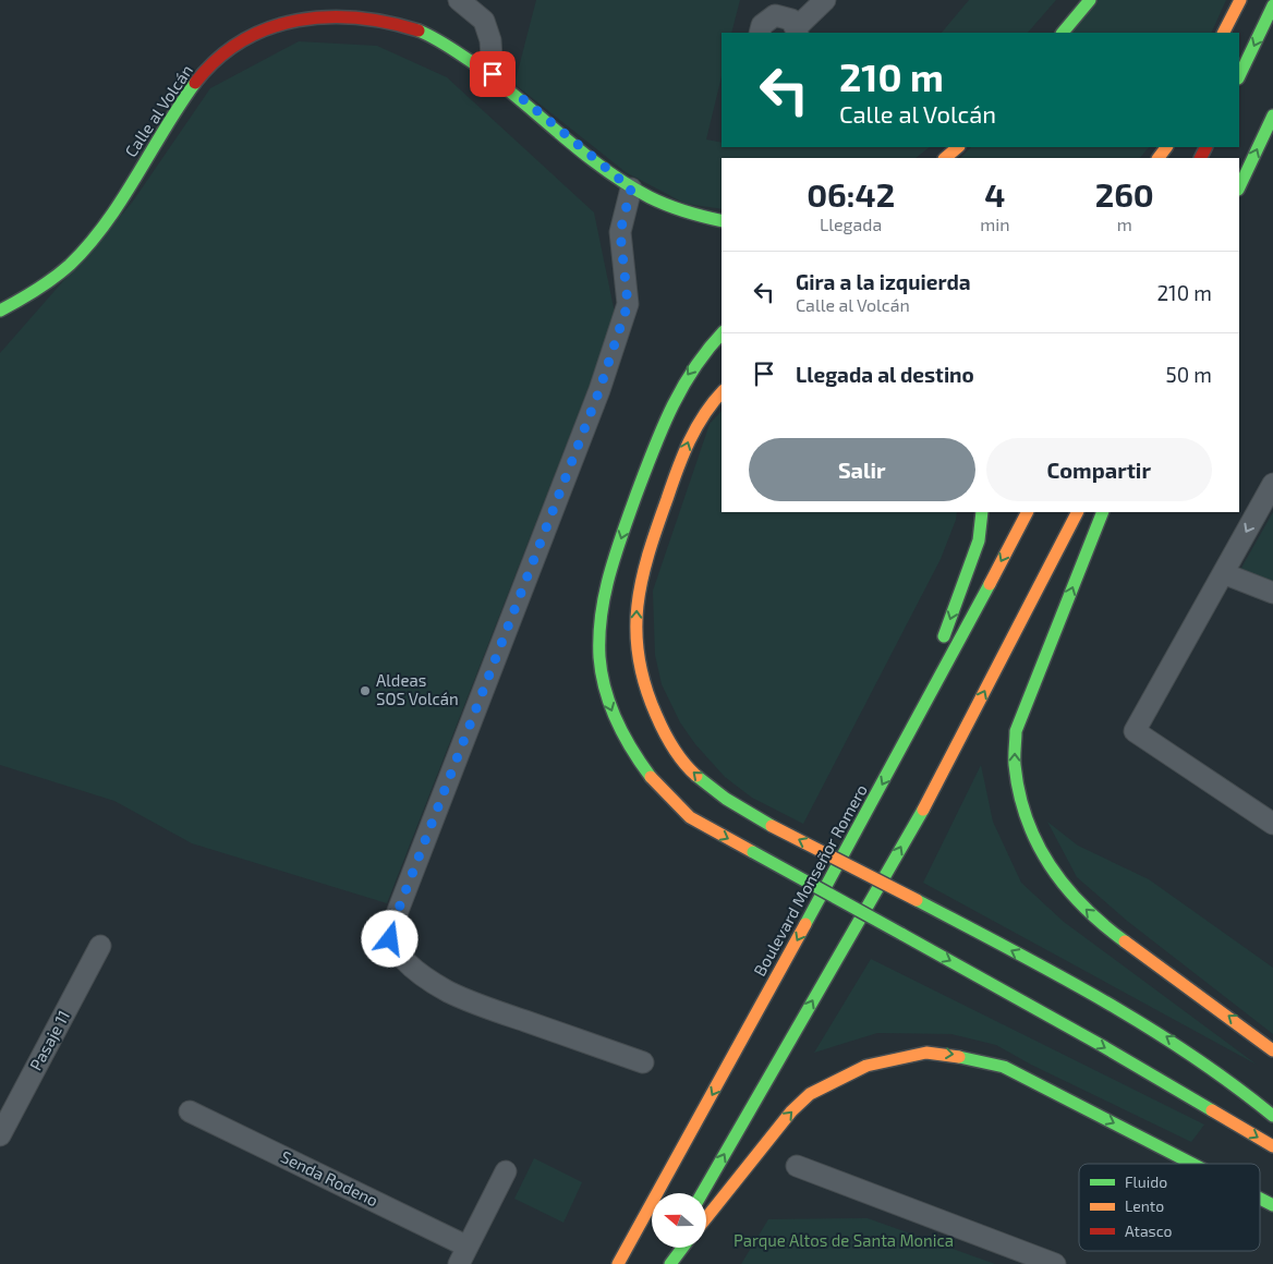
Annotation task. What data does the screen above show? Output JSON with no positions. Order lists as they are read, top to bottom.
{
  "streets": {
    "main road": ["Calle al Volcán", "Boulevard Monseñor Romero"],
    "street": ["Pasaje 11", "Senda Rodeno"]
  },
  "parks": ["Parque Altos de Santa Monica"],
  "places": ["Aldeas SOS Volcán"],
  "legend": ["Fluido", "Lento", "Atasco"],
  "north": "left",
  "page": {
    "turn": ["210 m", "Calle al Volcán"],
    "eta": [
      "06:42",
      "Llegada",
      "4",
      "min",
      "260",
      "m"
    ],
    "list": [
      {
        "name": "Gira a la izquierda",
        "note": "Calle al Volcán",
        "value": "210 m"
      },
      {
        "name": "Llegada al destino",
        "value": "50 m"
      }
    ],
    "buttons": ["Salir", "Compartir"]
  }
}
